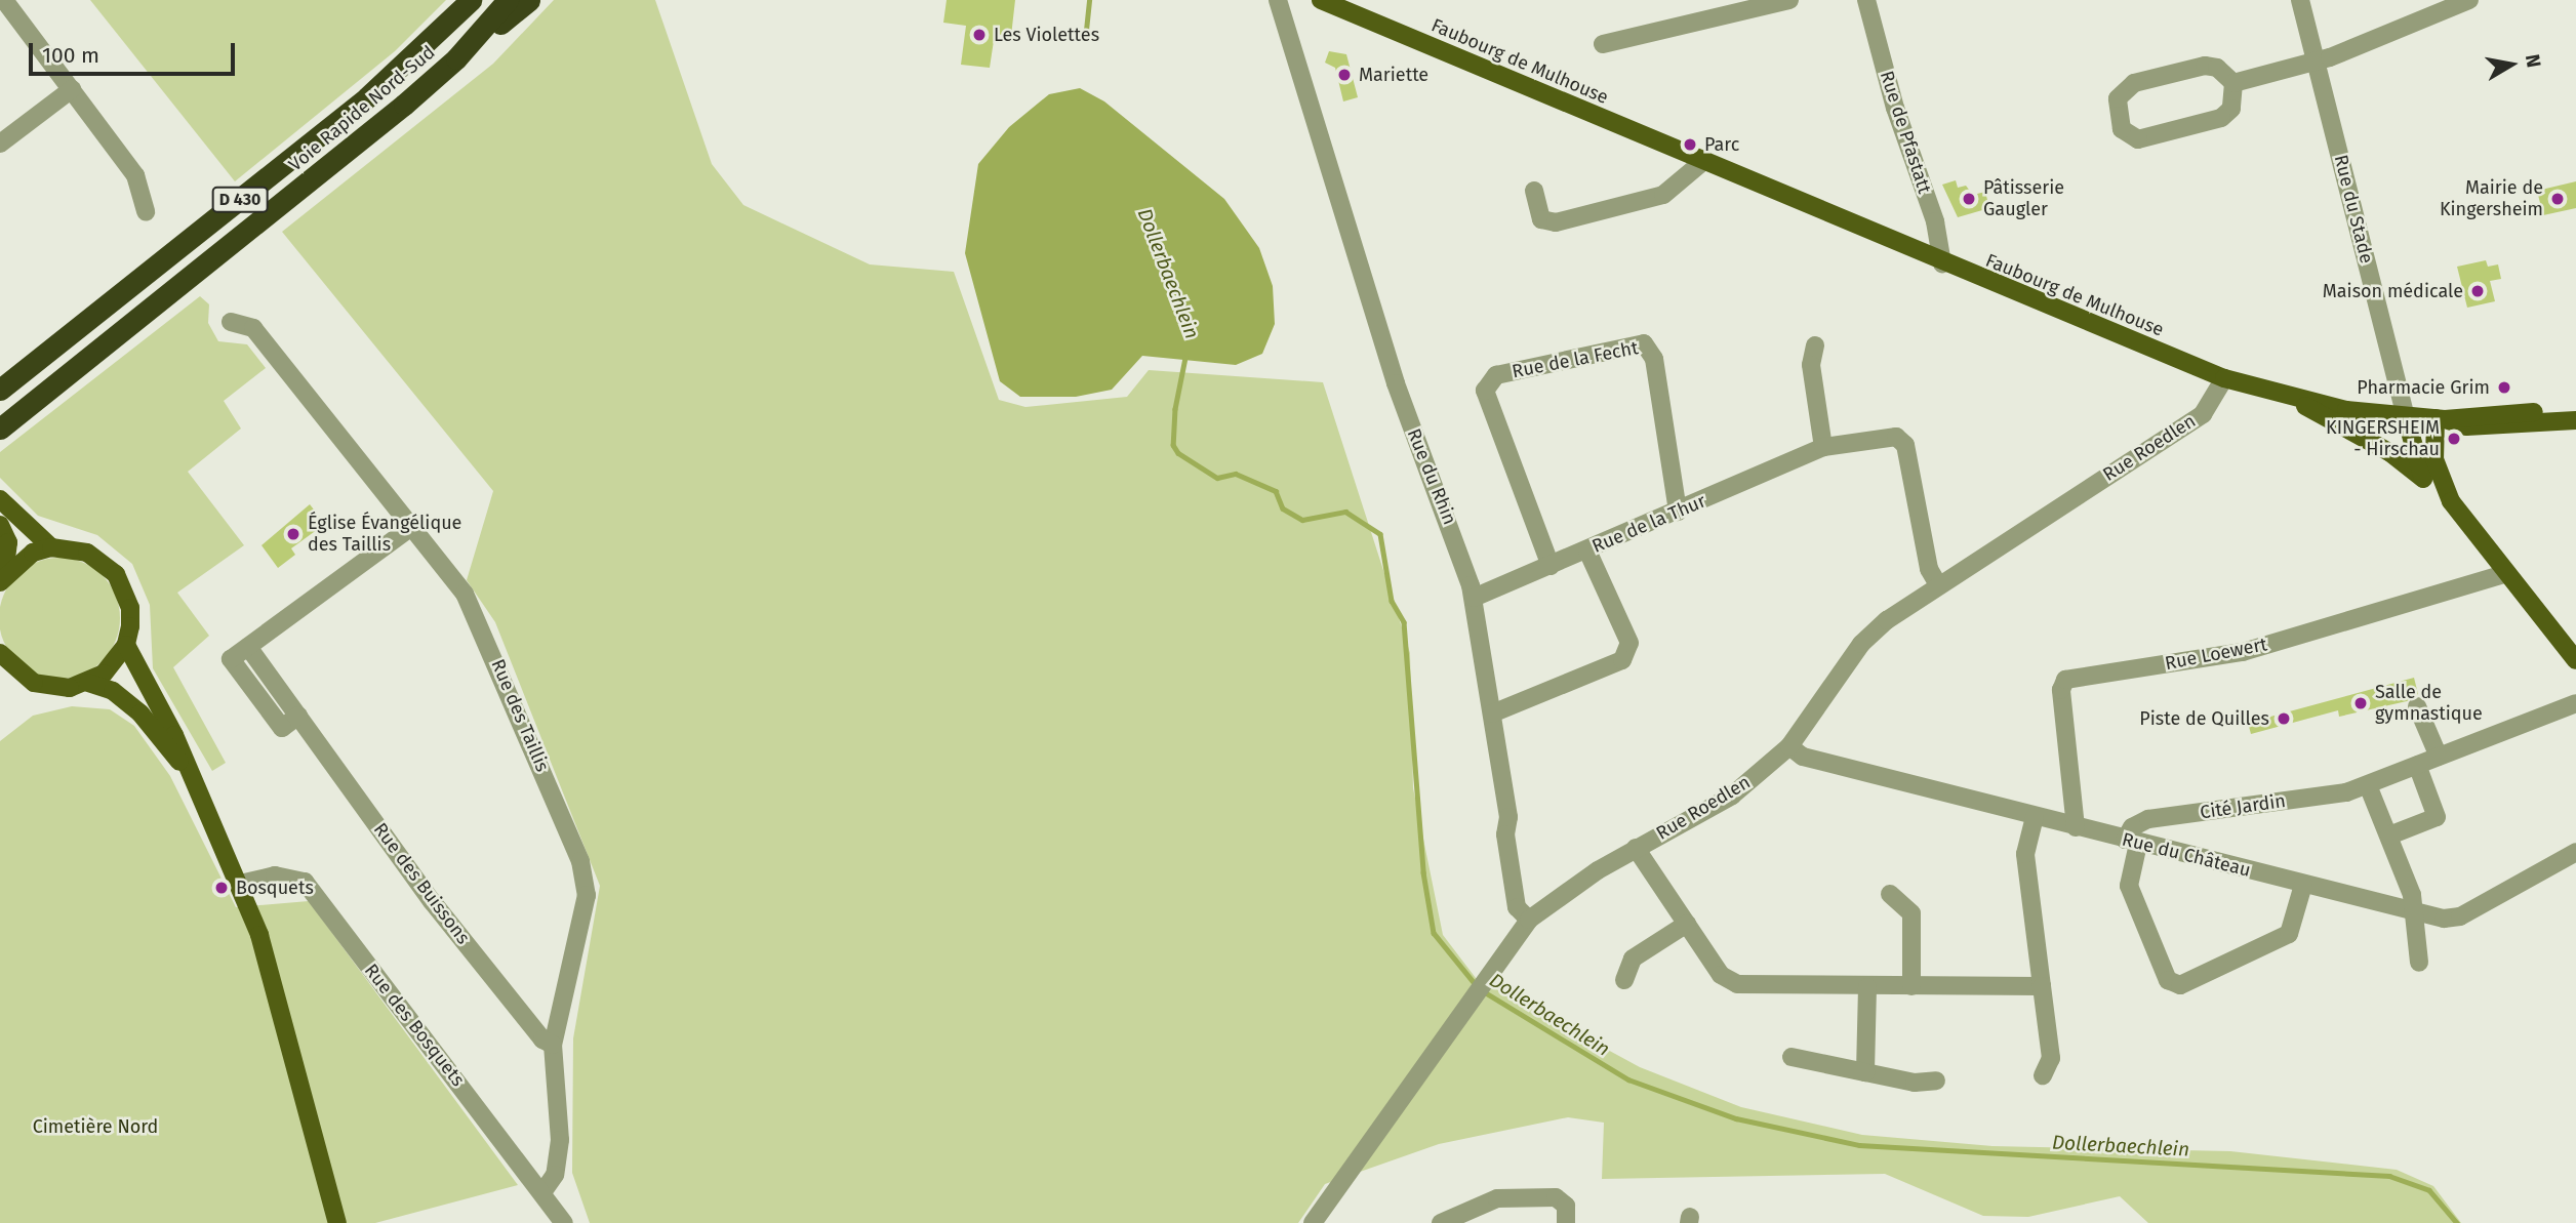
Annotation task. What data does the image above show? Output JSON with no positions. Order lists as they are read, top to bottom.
{
  "streets": {
    "highway": ["Voie Rapide Nord-Sud", "D 430"],
    "main road": ["Faubourg de Mulhouse"],
    "street": [
      "Rue de Pfastatt",
      "Rue du Stade",
      "Rue de la Fecht",
      "Rue Roedlen",
      "Rue du Rhin",
      "Rue de la Thur",
      "Rue Loewert",
      "Rue des Taillis",
      "Cité Jardin",
      "Rue du Château",
      "Rue des Buissons",
      "Rue des Bosquets"
    ]
  },
  "crossings": [
    ["Faubourg de Mulhouse", "Rue de Pfastatt"],
    ["Faubourg de Mulhouse", "Rue du Stade"],
    ["Faubourg de Mulhouse", "Rue Roedlen"],
    ["Rue de la Fecht", "Rue de la Thur"],
    ["Rue Roedlen", "Rue du Rhin"],
    ["Rue Roedlen", "Rue de la Thur"],
    ["Rue Roedlen", "Rue du Château"],
    ["Rue du Rhin", "Rue de la Thur"],
    ["Rue Loewert", "Rue du Château"],
    ["Rue des Taillis", "Rue des Buissons"],
    ["Rue des Taillis", "Rue des Bosquets"],
    ["Cité Jardin", "Rue du Château"]
  ],
  "water": ["Dollerbaechlein"],
  "parks": ["Cimetière Nord"],
  "places": [
    "Les Violettes",
    "Mariette",
    "Parc",
    "Pâtisserie Gaugler",
    "Mairie de Kingersheim",
    "Maison médicale",
    "Pharmacie Grim",
    "KINGERSHEIM - Hirschau",
    "Église Évangélique des Taillis",
    "Salle de gymnastique",
    "Piste de Quilles",
    "Bosquets"
  ],
  "scale_bar": "100 m",
  "north": "right"
}
